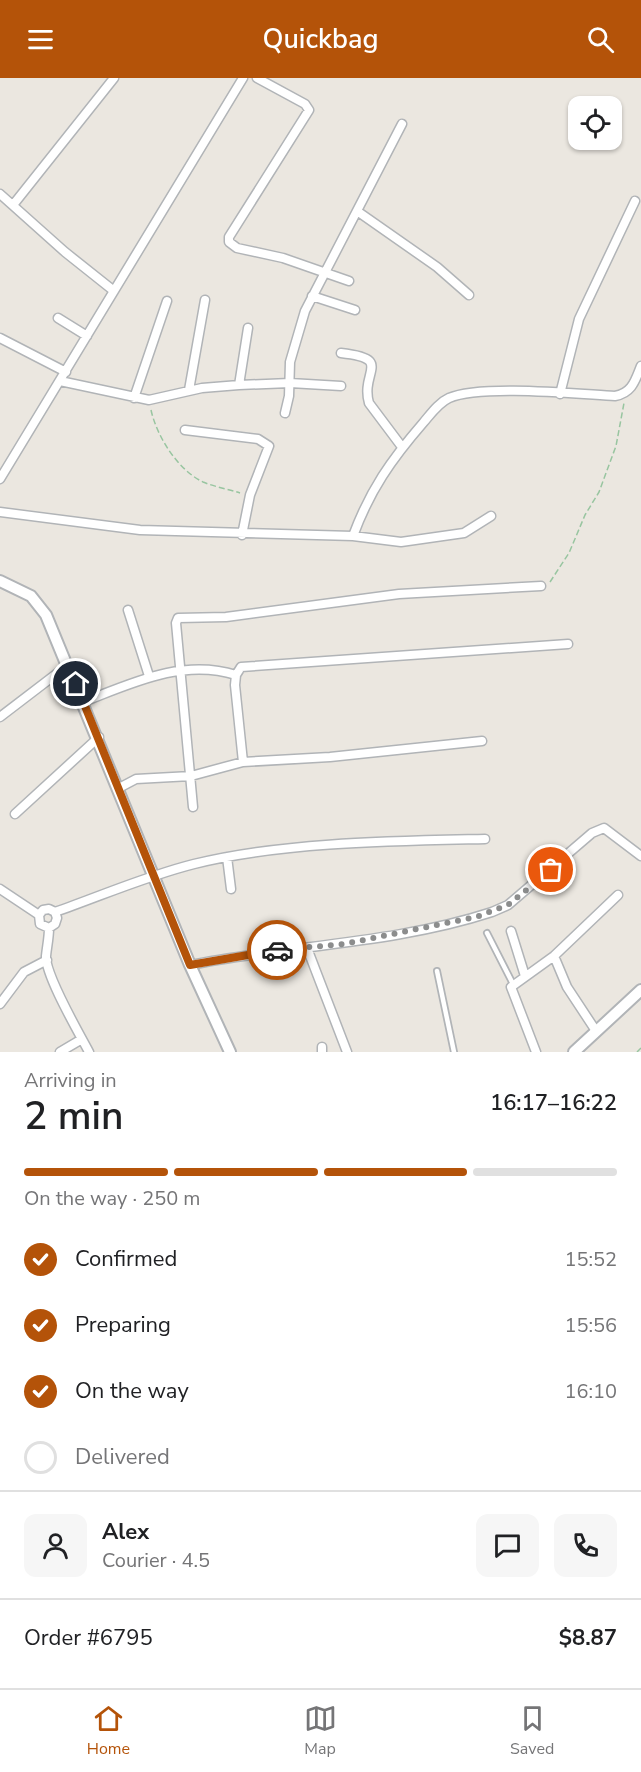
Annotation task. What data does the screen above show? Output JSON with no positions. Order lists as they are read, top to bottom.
{
  "page": {
    "header": "Quickbag",
    "heading": ["2 min", "Arriving in", "16:17–16:22"],
    "panel": [
      "Alex",
      "Courier · 4.5",
      "Order #6795",
      "$8.87"
    ],
    "bar": "On the way · 250 m",
    "list": [
      ["Confirmed", "15:52"],
      ["Preparing", "15:56"],
      ["On the way", "16:10"],
      "Delivered"
    ],
    "tabs": ["Home", "Map", "Saved"]
  }
}
